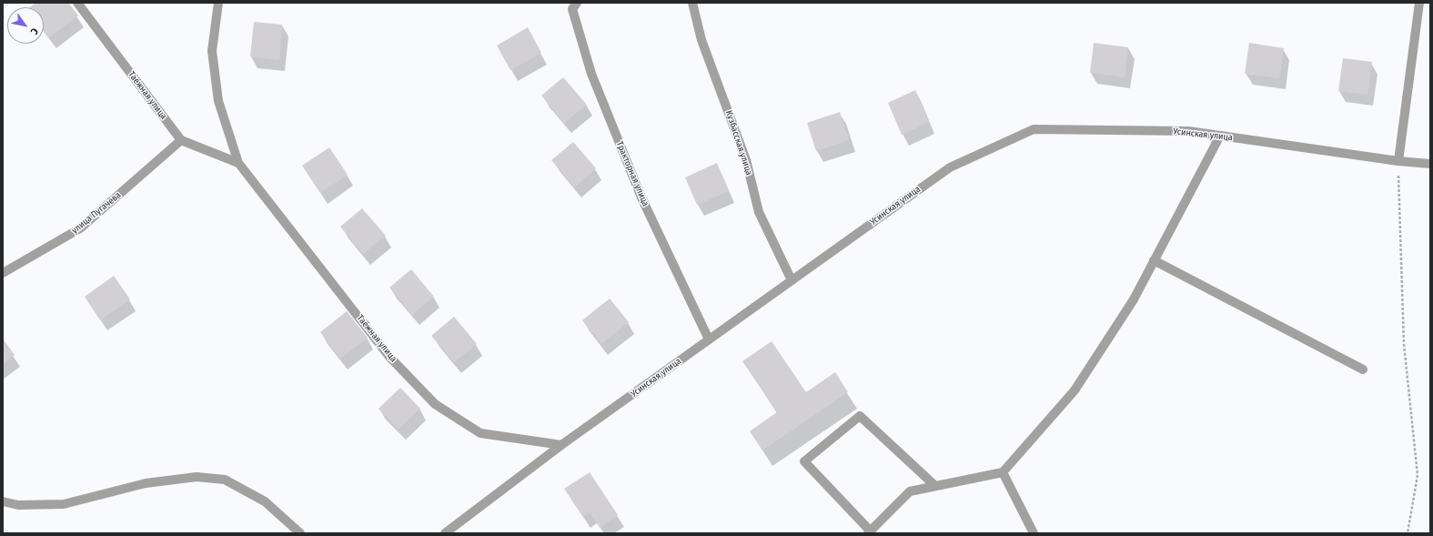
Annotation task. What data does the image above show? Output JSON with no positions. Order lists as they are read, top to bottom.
{
  "streets": {
    "street": [
      "Таёжная улица",
      "Усинская улица",
      "Кузбасская улица",
      "Тракторная улица",
      "улица Пугачёва"
    ]
  },
  "crossings": [
    ["Таёжная улица", "Усинская улица"],
    ["Таёжная улица", "улица Пугачёва"],
    ["Усинская улица", "Кузбасская улица"],
    ["Усинская улица", "Тракторная улица"]
  ],
  "north": "bottom right"
}
